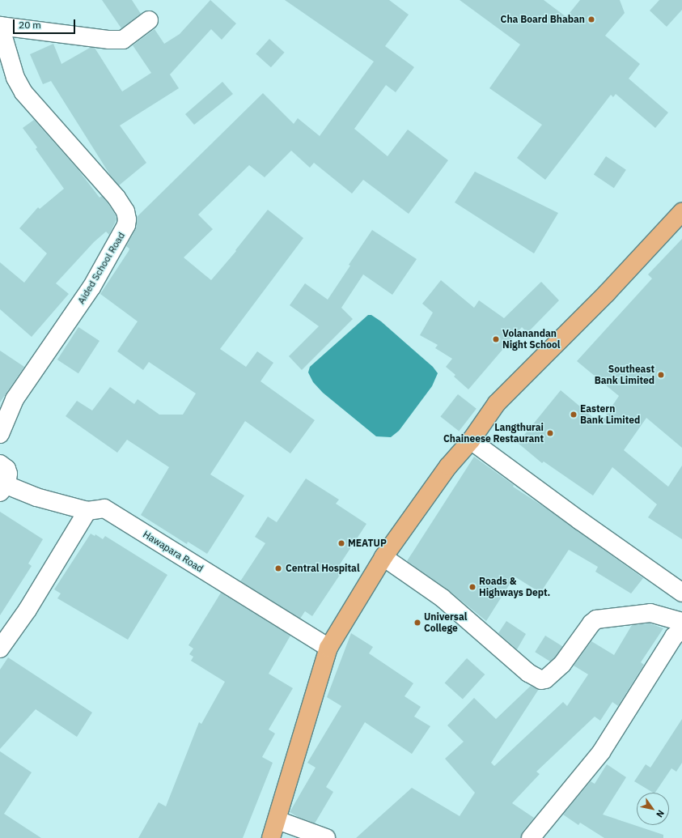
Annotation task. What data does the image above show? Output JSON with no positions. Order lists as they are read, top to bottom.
{
  "streets": {
    "street": ["Aided School Road", "Hawapara Road"]
  },
  "places": [
    "Cha Board Bhaban",
    "Volanandan Night School",
    "Southeast Bank Limited",
    "Eastern Bank Limited",
    "Langthurai Chaineese Restaurant",
    "MEATUP",
    "Central Hospital",
    "Roads & Highways Dept.",
    "Universal College"
  ],
  "scale_bar": "20 m",
  "north": "bottom right"
}
